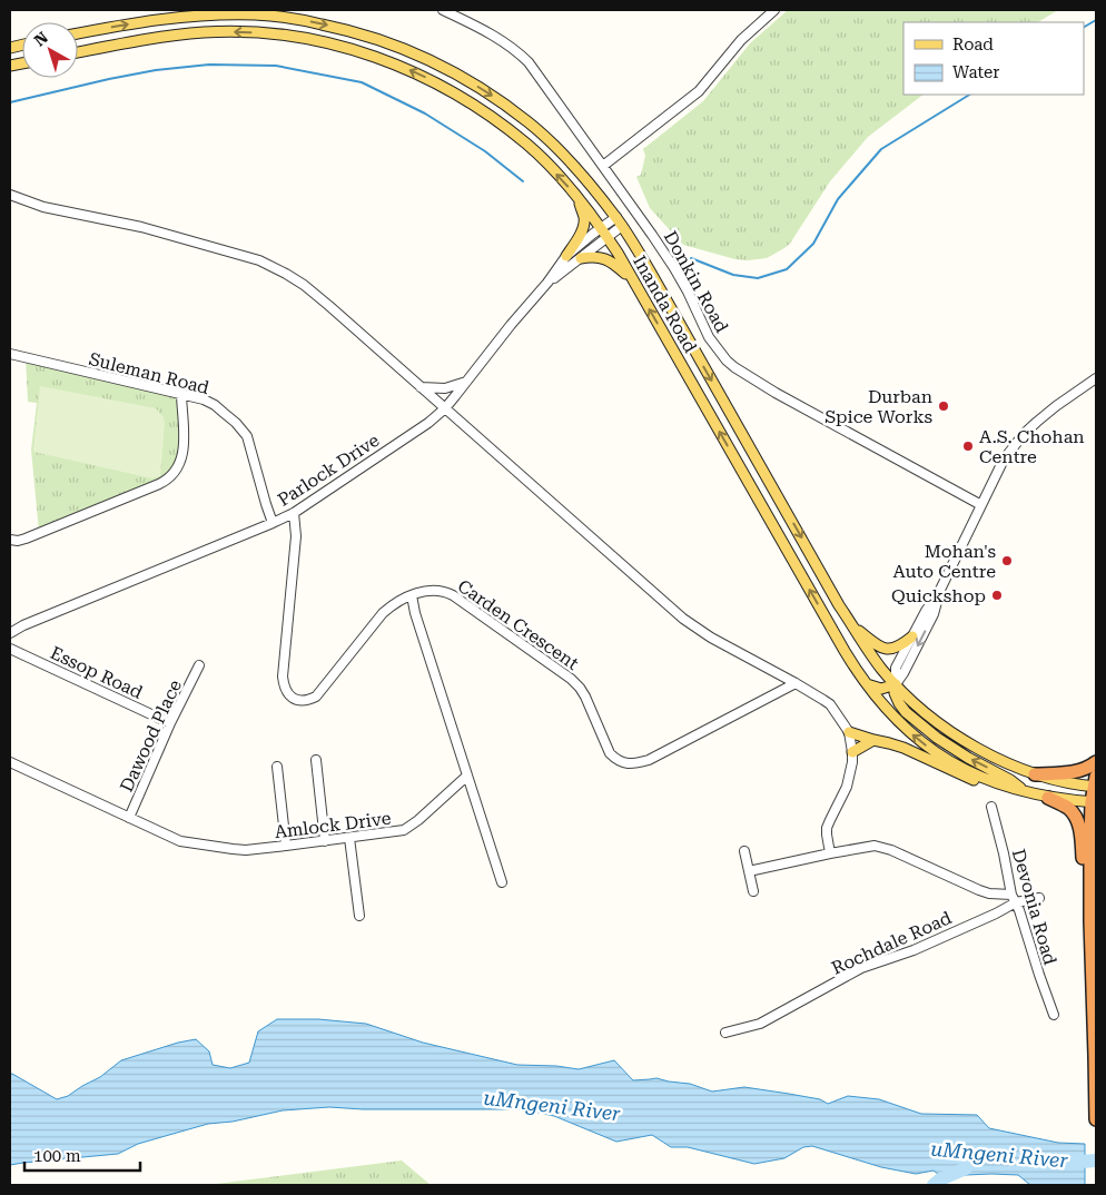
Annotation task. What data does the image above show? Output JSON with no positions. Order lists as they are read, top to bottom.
{
  "streets": {
    "main road": ["Inanda Road"],
    "street": [
      "Donkin Road",
      "Suleman Road",
      "Parlock Drive",
      "Carden Crescent",
      "Essop Road",
      "Dawood Place",
      "Amlock Drive",
      "Devonia Road",
      "Rochdale Road"
    ]
  },
  "crossings": [
    ["Inanda Road", "Parlock Drive"],
    ["Suleman Road", "Parlock Drive"],
    ["Parlock Drive", "Carden Crescent"],
    ["Essop Road", "Dawood Place"],
    ["Dawood Place", "Amlock Drive"],
    ["Devonia Road", "Rochdale Road"]
  ],
  "water": ["uMngeni River"],
  "places": [
    "Durban Spice Works",
    "A.S. Chohan Centre",
    "Mohan's Auto Centre",
    "Quickshop"
  ],
  "legend": ["Road", "Water"],
  "scale_bar": "100 m",
  "north": "top left"
}
